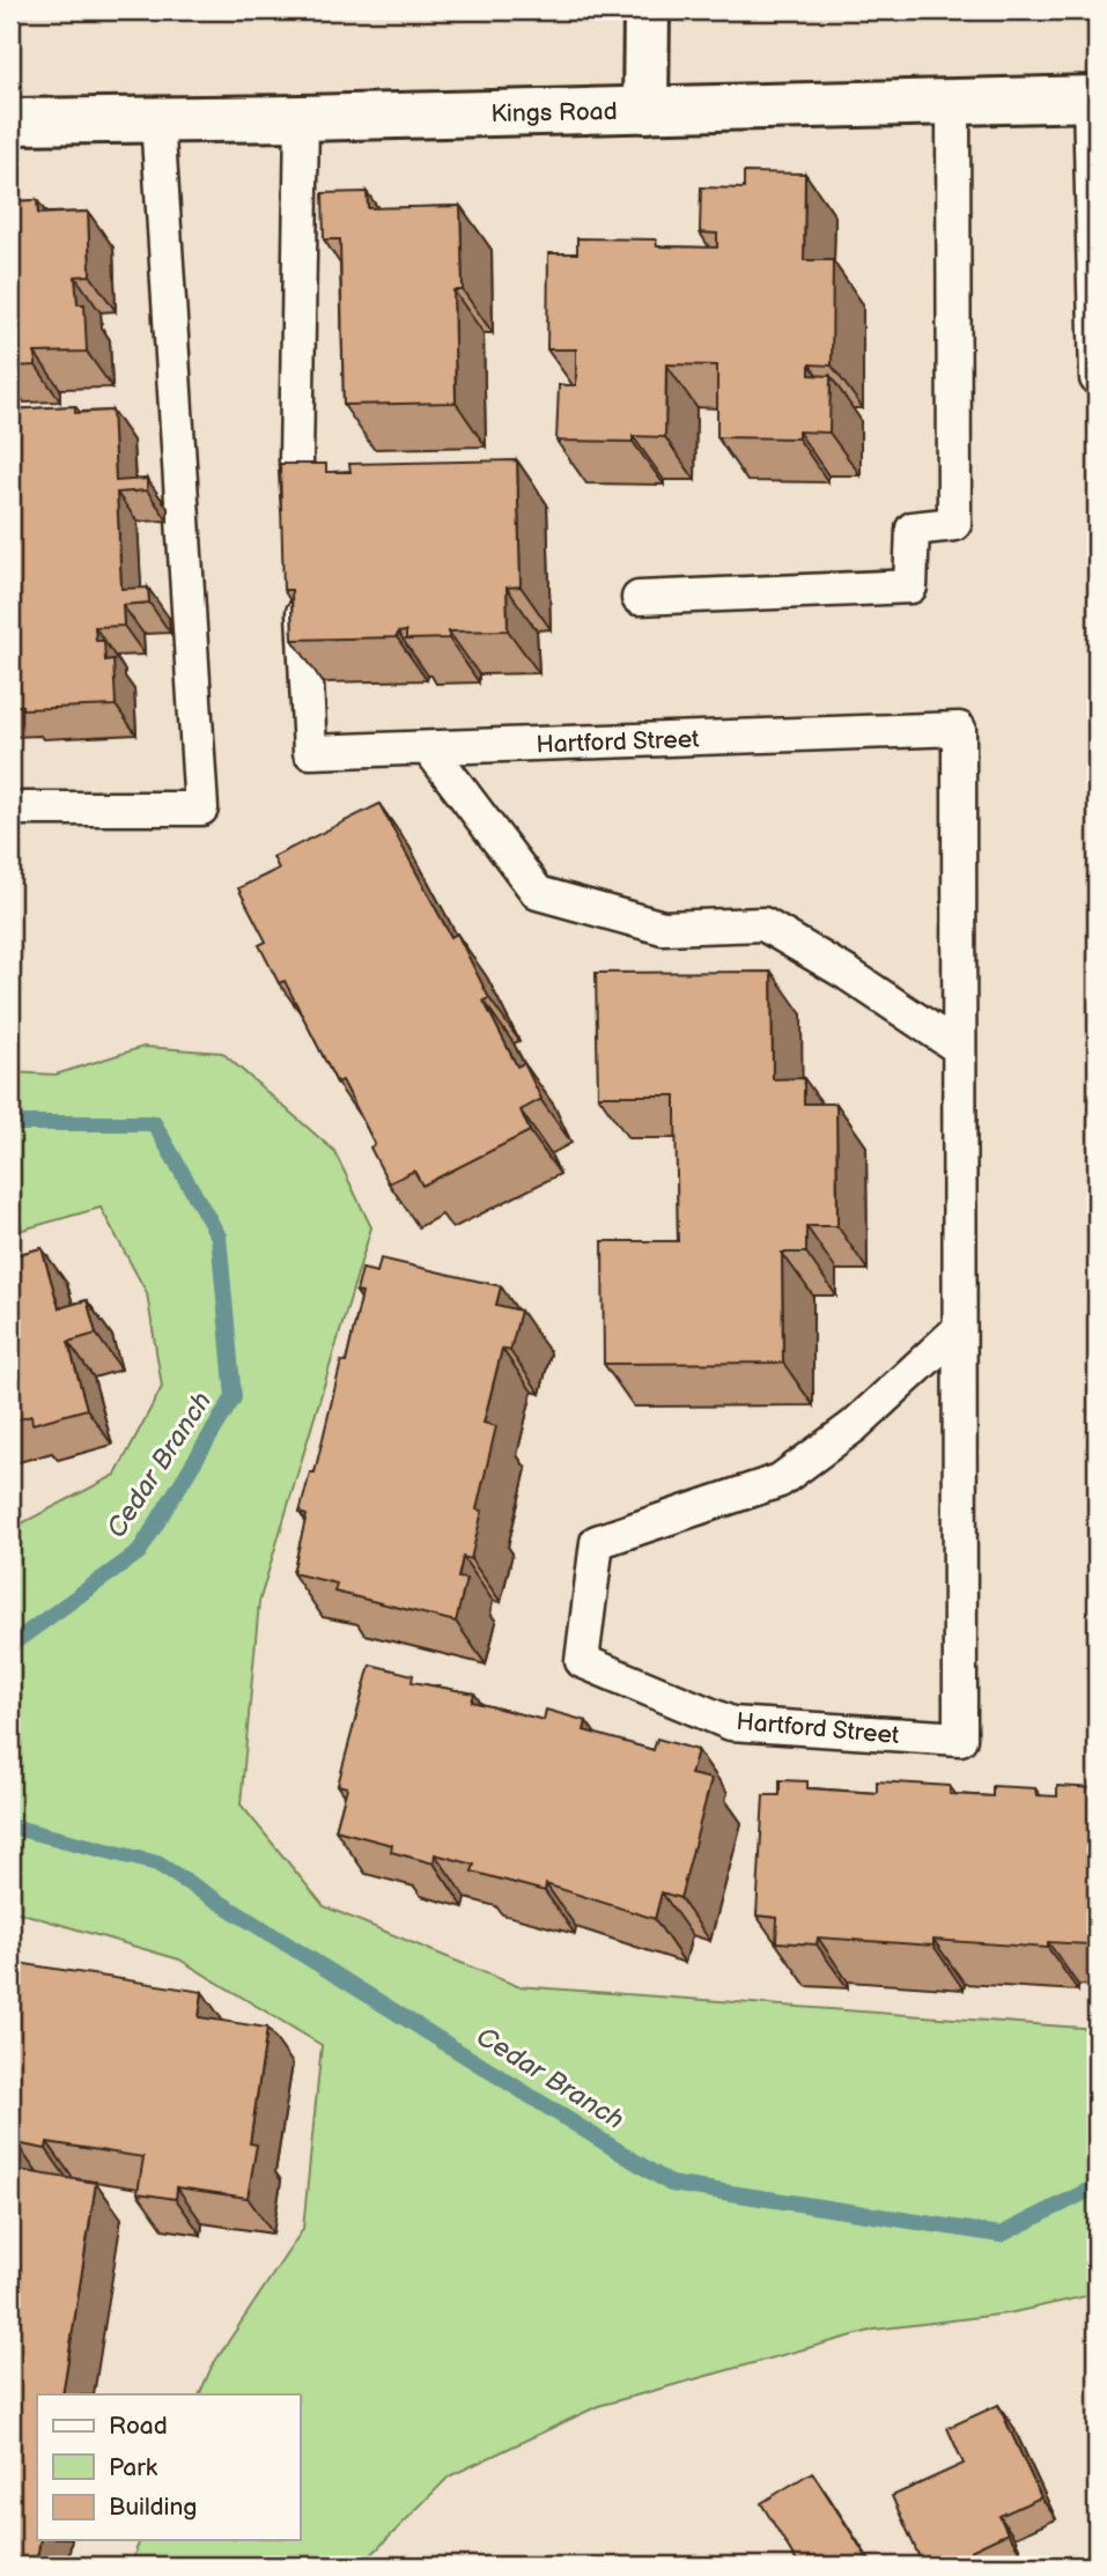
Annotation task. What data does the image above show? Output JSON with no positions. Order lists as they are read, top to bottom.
{
  "streets": {
    "street": ["Kings Road"],
    "lane": ["Hartford Street"]
  },
  "water": ["Cedar Branch"],
  "legend": ["Road", "Park", "Building"]
}
